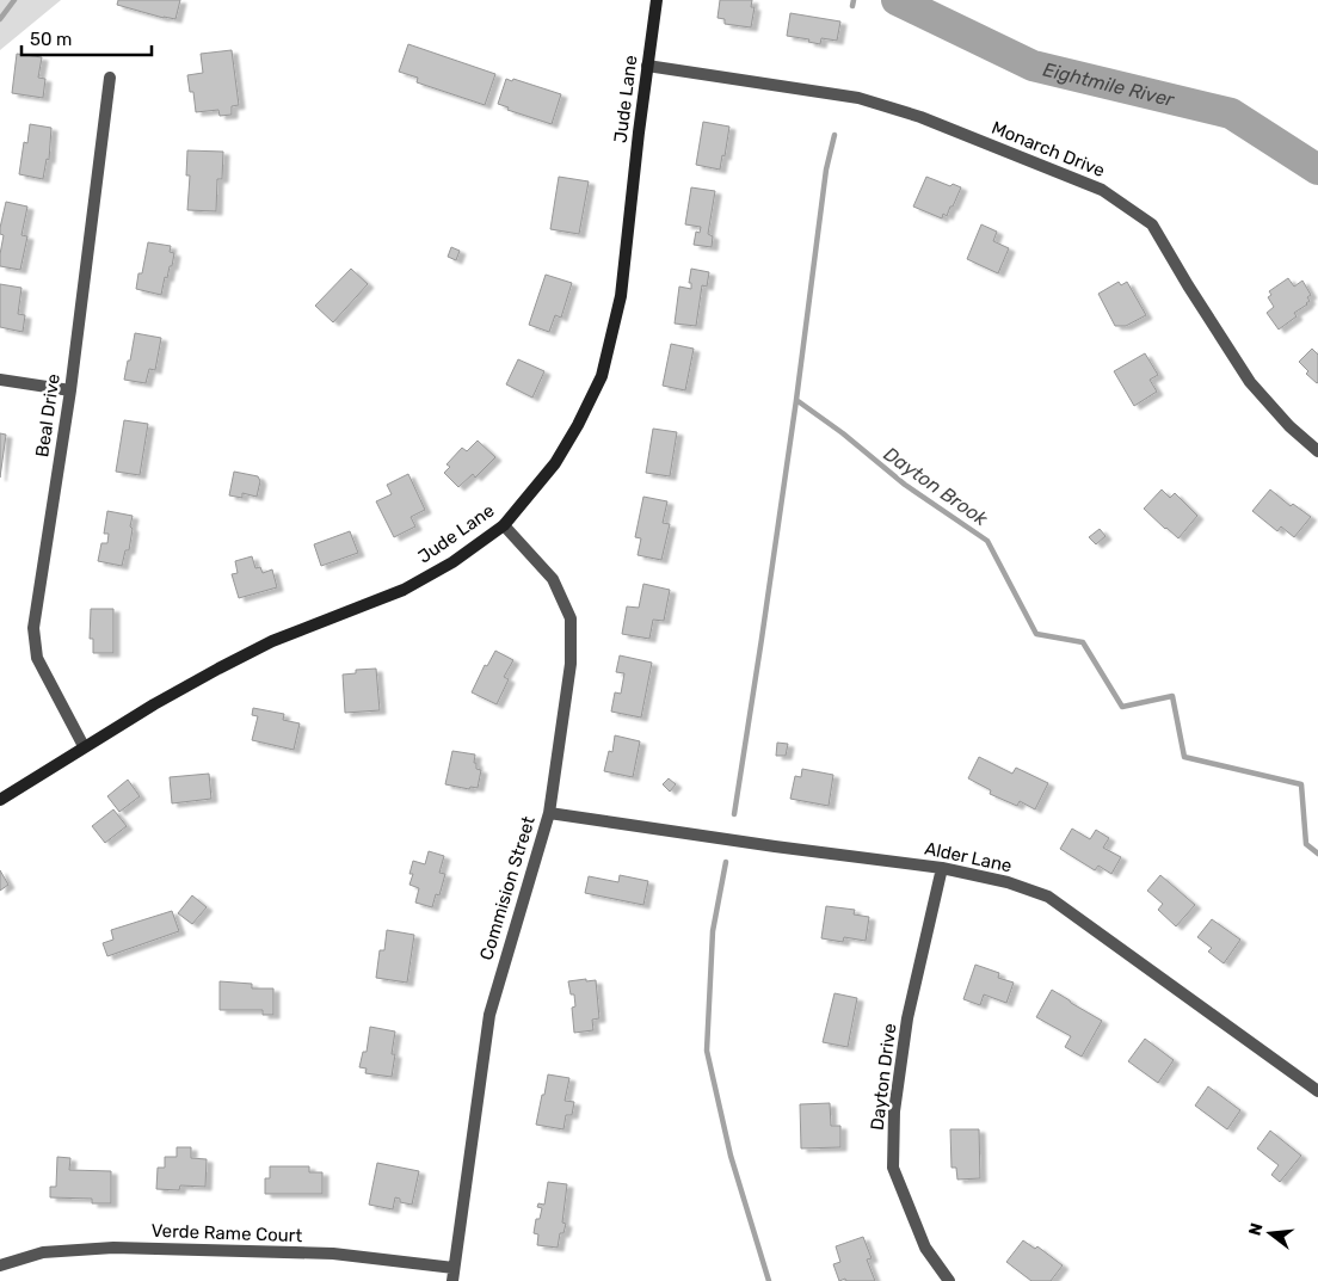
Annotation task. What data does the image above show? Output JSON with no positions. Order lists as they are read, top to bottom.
{
  "streets": {
    "street": [
      "Jude Lane",
      "Monarch Drive",
      "Beal Drive",
      "Alder Lane",
      "Commision Street",
      "Dayton Drive",
      "Verde Rame Court"
    ]
  },
  "crossings": [
    ["Jude Lane", "Monarch Drive"],
    ["Jude Lane", "Beal Drive"],
    ["Jude Lane", "Commision Street"],
    ["Alder Lane", "Commision Street"],
    ["Alder Lane", "Dayton Drive"],
    ["Commision Street", "Verde Rame Court"]
  ],
  "water": ["Eightmile River", "Dayton Brook"],
  "scale_bar": "50 m",
  "north": "left"
}
